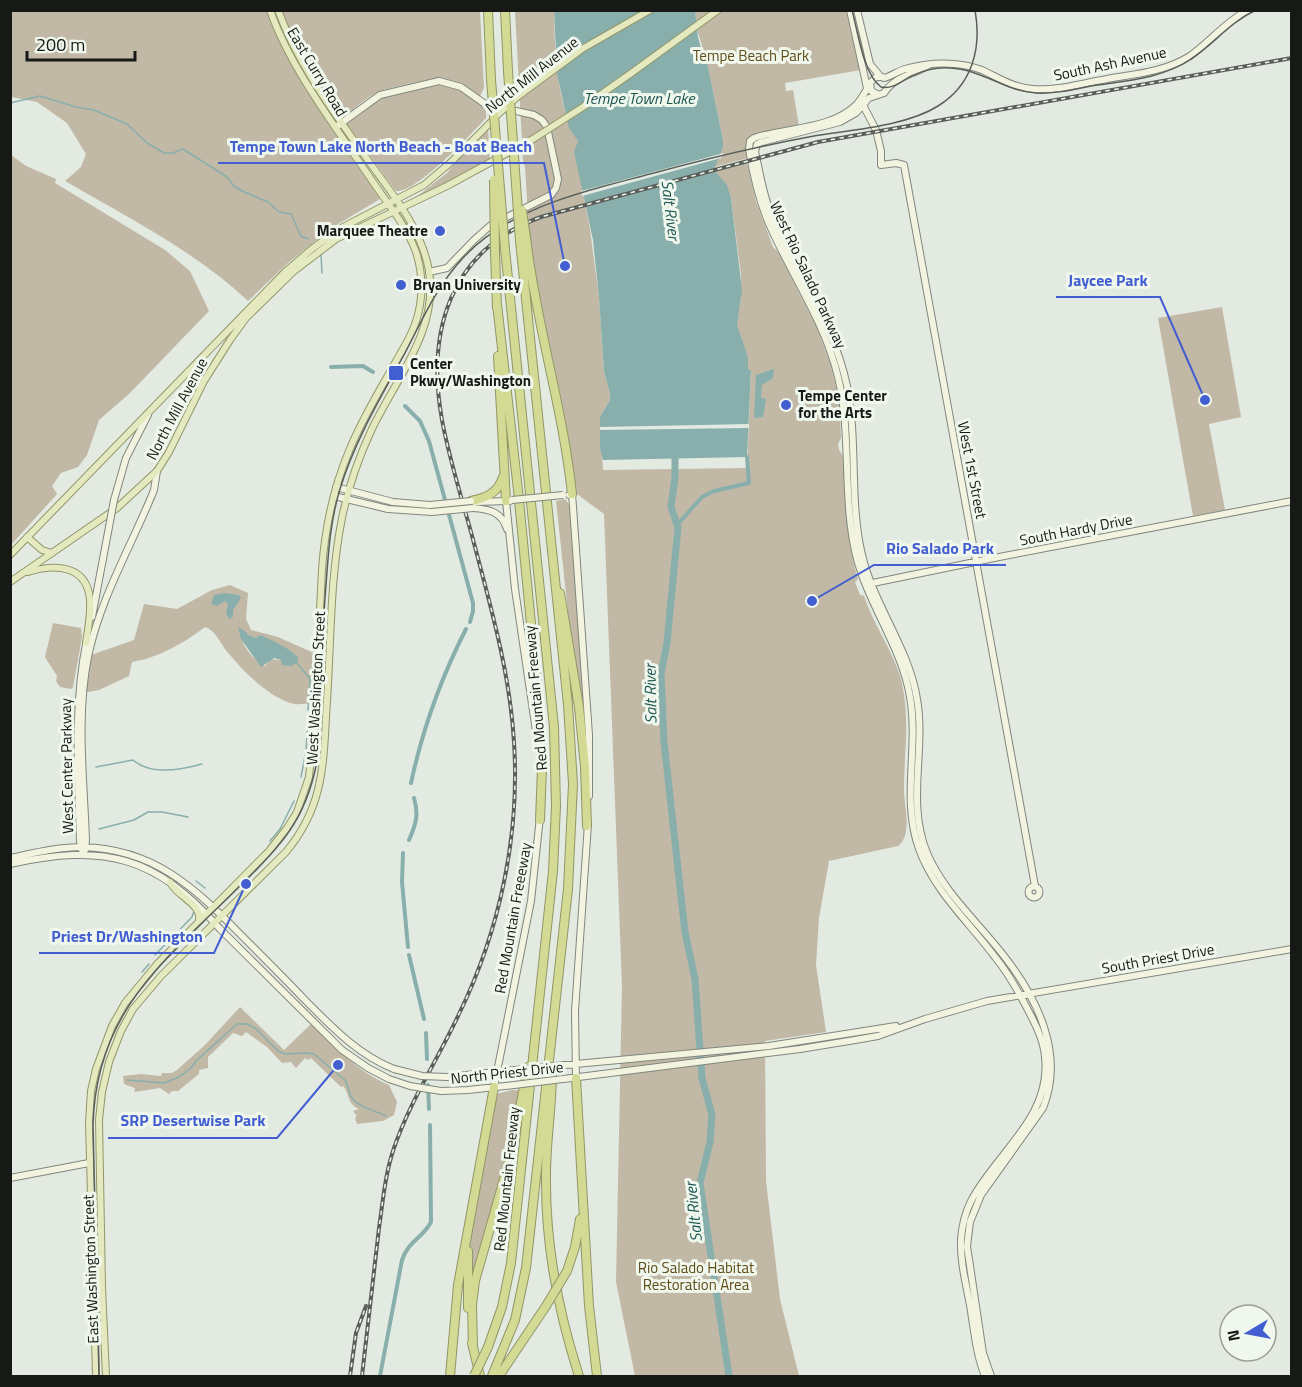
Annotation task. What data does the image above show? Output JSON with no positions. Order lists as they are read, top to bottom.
{
  "streets": {
    "highway": ["Red Mountain Freeway"],
    "main road": [
      "South Ash Avenue",
      "East Curry Road",
      "North Mill Avenue",
      "West Rio Salado Parkway",
      "West 1st Street",
      "South Hardy Drive",
      "West Washington Street",
      "West Center Parkway",
      "Red Mountain Freeeway",
      "South Priest Drive",
      "North Priest Drive",
      "East Washington Street"
    ]
  },
  "crossings": [
    ["South Ash Avenue", "West Rio Salado Parkway"],
    ["East Curry Road", "North Mill Avenue"],
    ["East Curry Road", "West Washington Street"],
    ["North Mill Avenue", "West Washington Street"],
    ["North Mill Avenue", "West Center Parkway"],
    ["West Rio Salado Parkway", "West 1st Street"],
    ["West Rio Salado Parkway", "South Hardy Drive"],
    ["West Rio Salado Parkway", "South Priest Drive"],
    ["West Rio Salado Parkway", "North Priest Drive"],
    ["West 1st Street", "South Hardy Drive"],
    ["West Washington Street", "North Priest Drive"],
    ["West Washington Street", "East Washington Street"],
    ["West Center Parkway", "North Priest Drive"],
    ["Red Mountain Freeeway", "North Priest Drive"],
    ["South Priest Drive", "North Priest Drive"]
  ],
  "water": ["Tempe Town Lake", "Salt River"],
  "parks": ["Tempe Beach Park", "Rio Salado Habitat Restoration Area"],
  "places": {
    "other": [
      "Marquee Theatre",
      "Tempe Town Lake North Beach - Boat Beach",
      "Bryan University",
      "Jaycee Park",
      "Tempe Center for the Arts",
      "Rio Salado Park",
      "Priest Dr/Washington",
      "SRP Desertwise Park"
    ],
    "transit": ["Center Pkwy/Washington"]
  },
  "scale_bar": "200 m",
  "north": "left"
}
